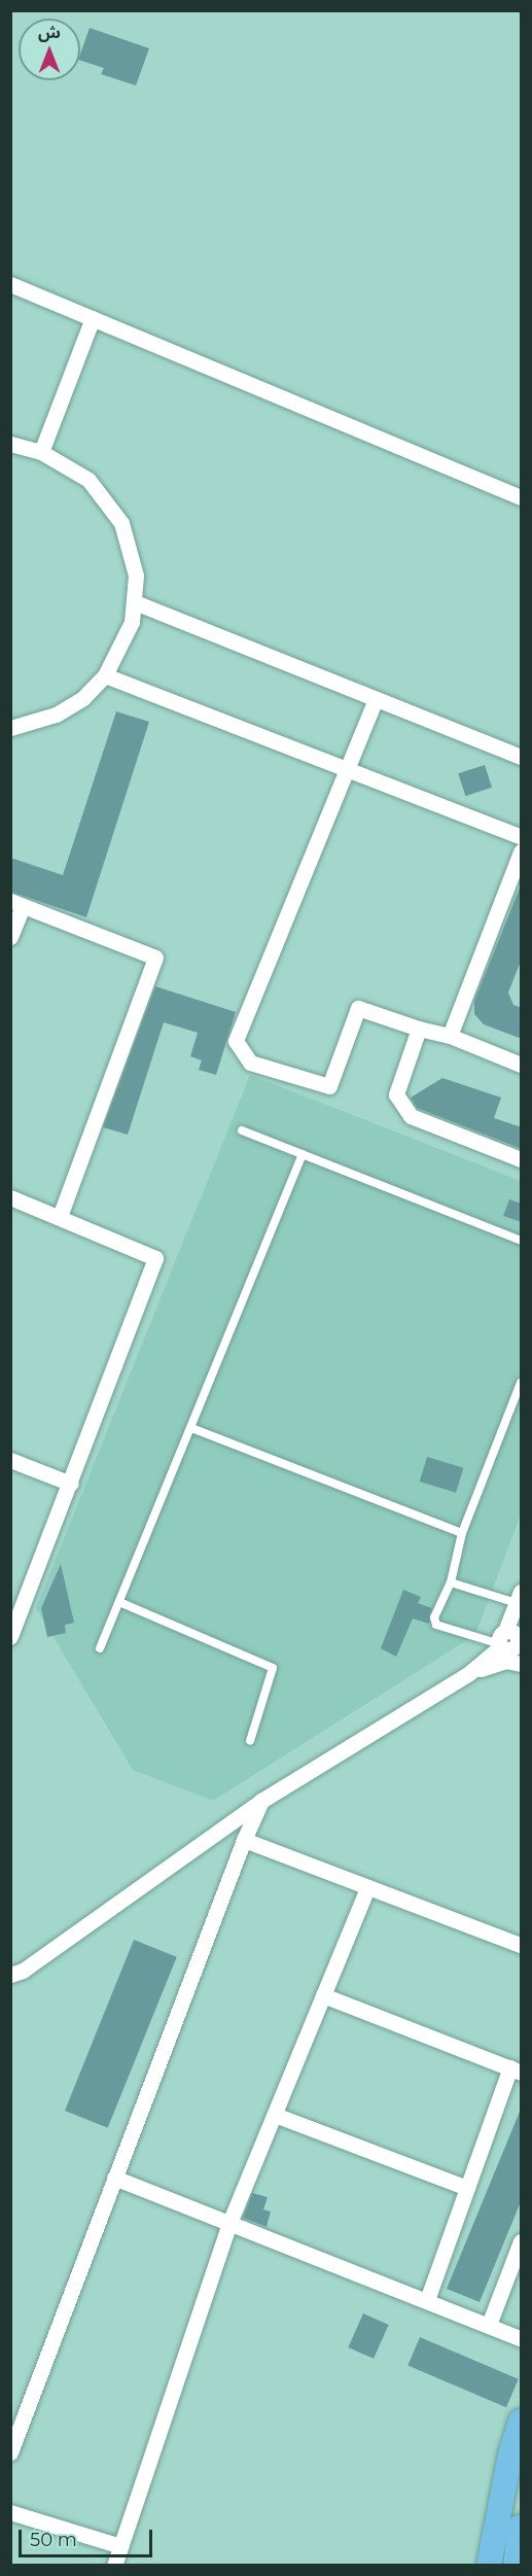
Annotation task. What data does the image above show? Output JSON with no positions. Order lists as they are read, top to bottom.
{
  "scale_bar": "50 m",
  "north": "top"
}
